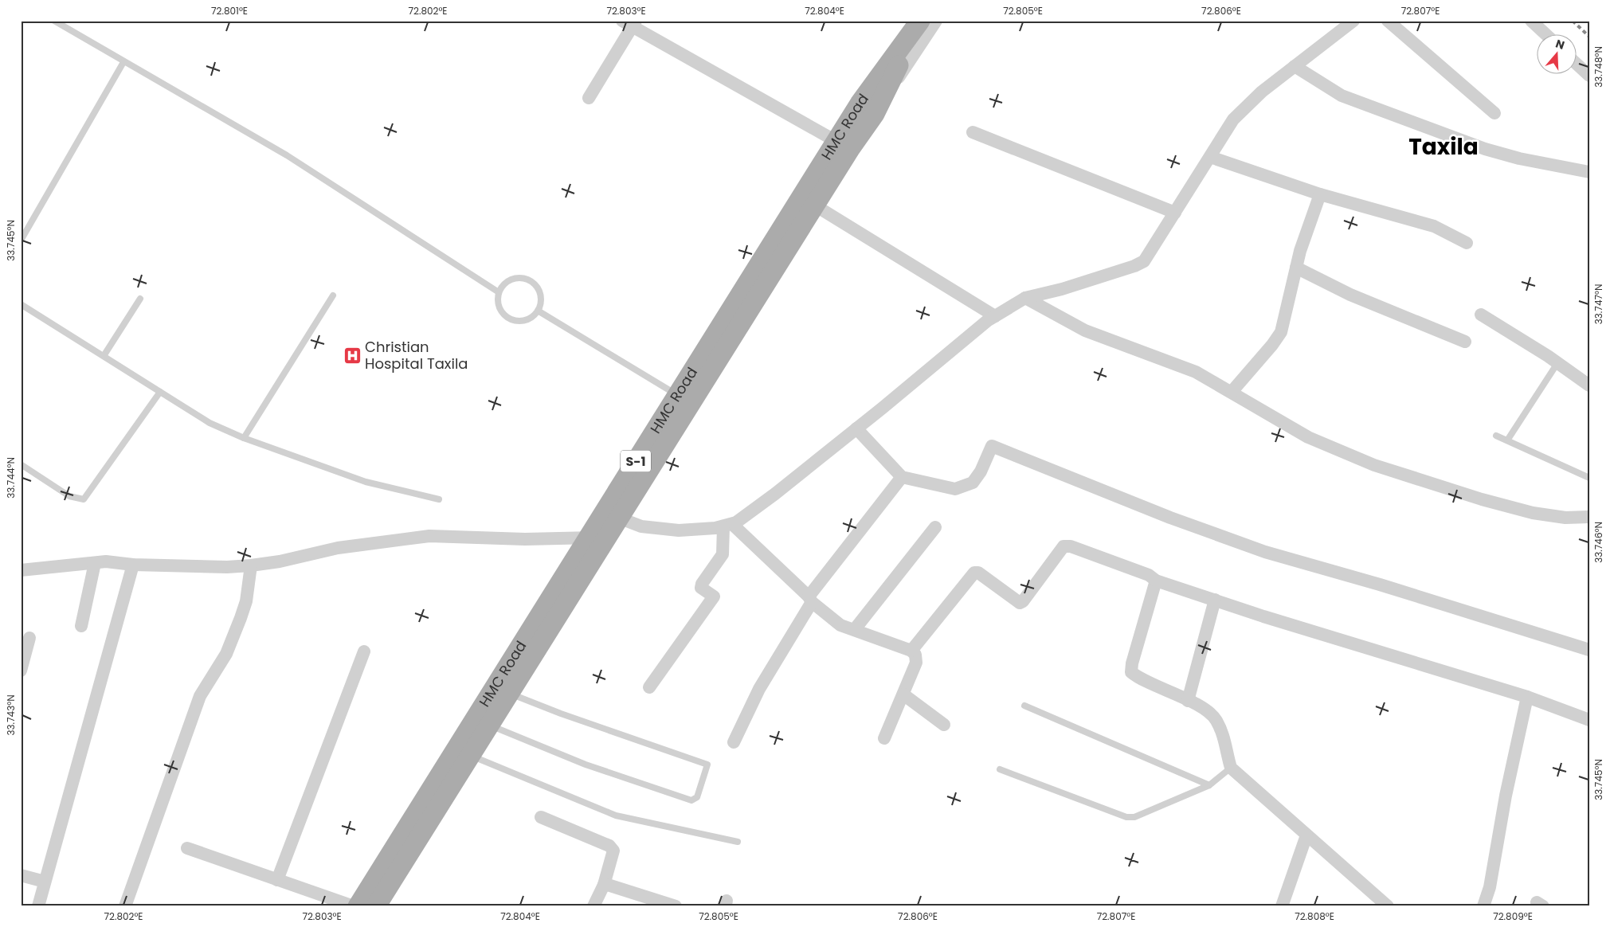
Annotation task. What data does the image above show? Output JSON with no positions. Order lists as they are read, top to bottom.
{
  "streets": {
    "main road": ["HMC Road", "S-1"]
  },
  "districts": ["Taxila"],
  "places": {
    "hospital": ["Christian Hospital Taxila"]
  },
  "north": "top",
  "coordinates": [
    "72.801°E",
    "72.802°E",
    "72.803°E",
    "72.804°E",
    "72.805°E",
    "72.806°E",
    "72.807°E",
    "33.748°N",
    "33.745°N",
    "33.747°N",
    "33.744°N",
    "33.746°N",
    "33.743°N",
    "72.808°E",
    "72.809°E"
  ]
}
